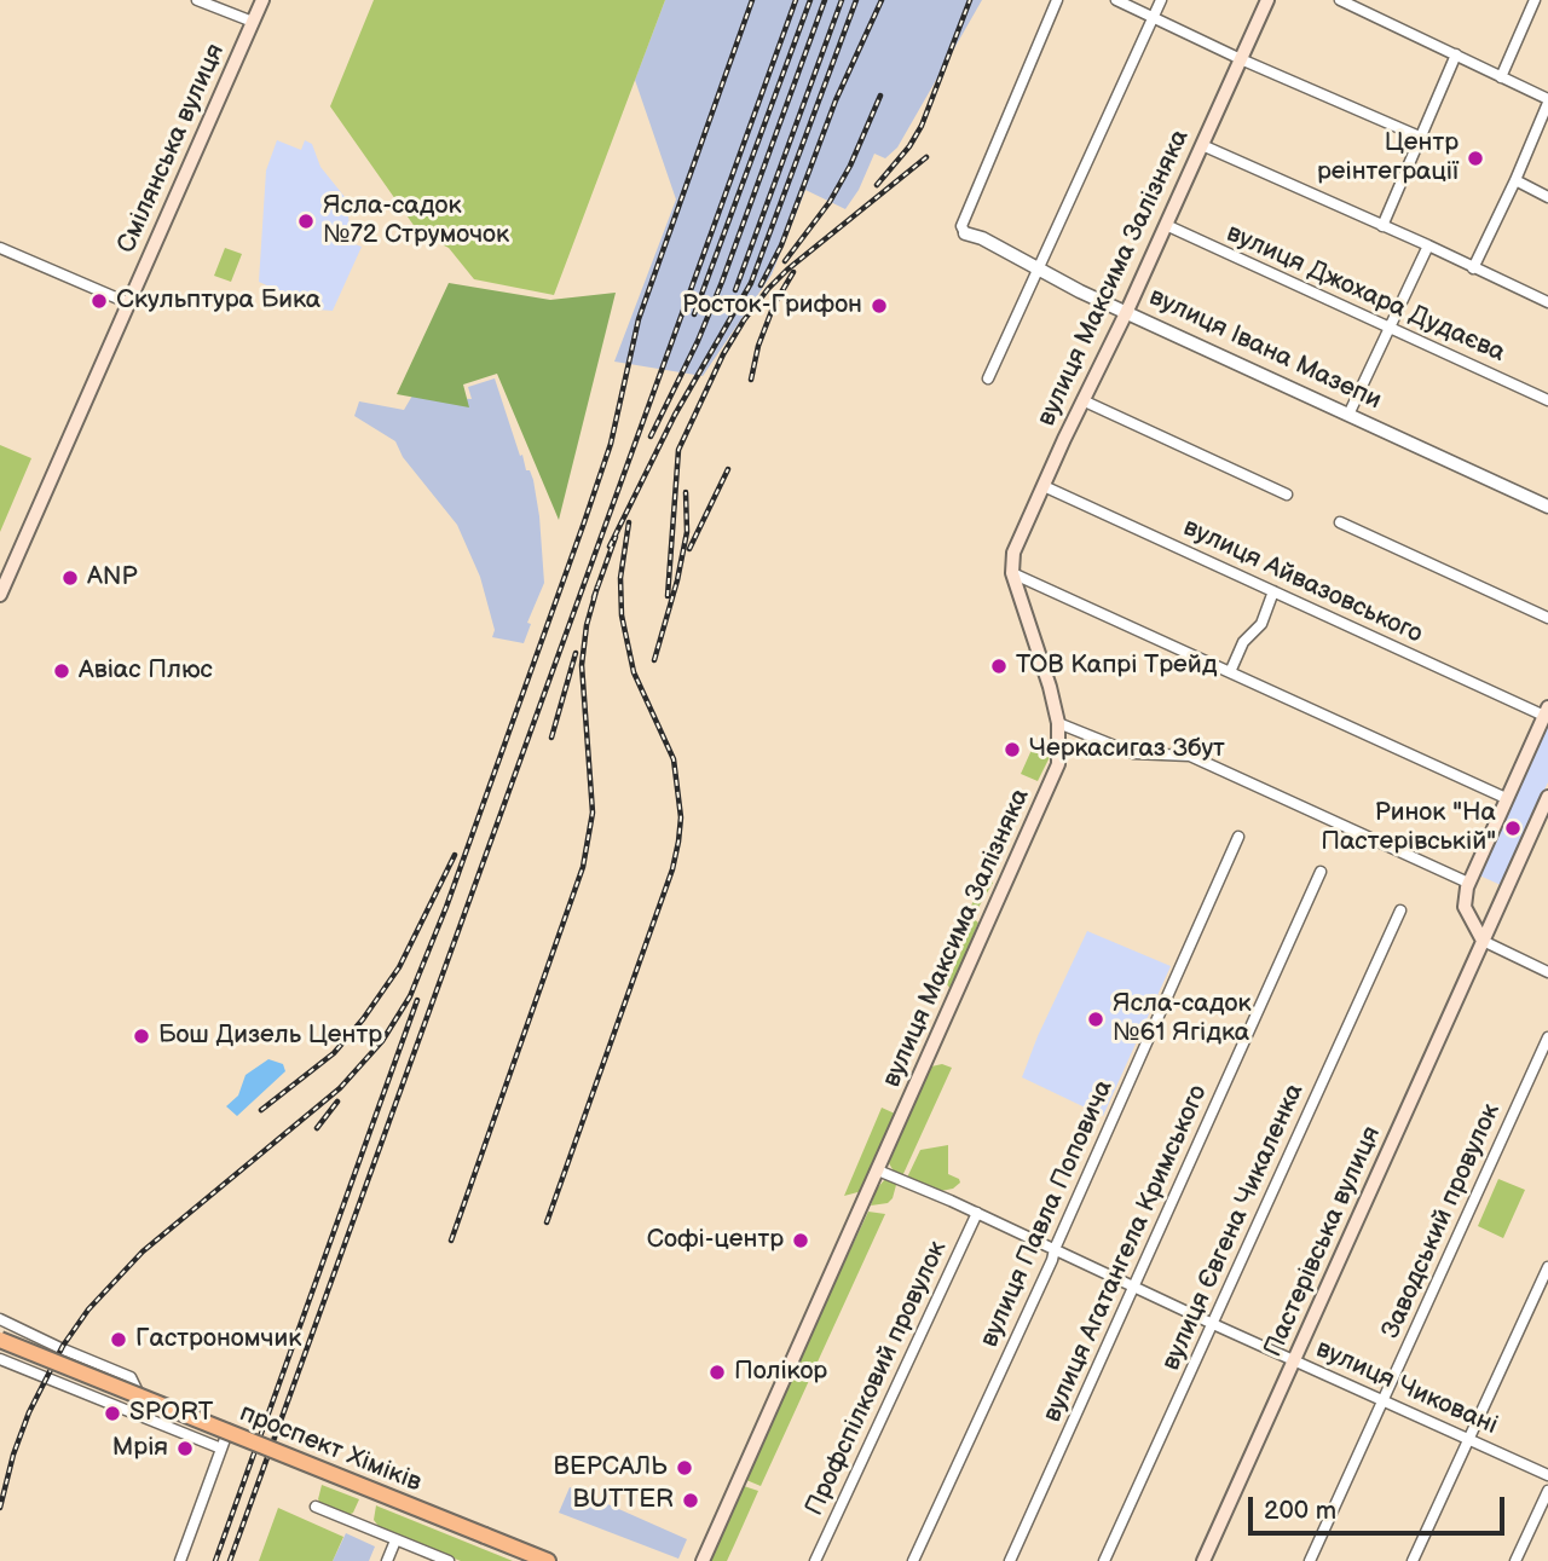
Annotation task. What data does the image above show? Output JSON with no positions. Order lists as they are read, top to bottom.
{
  "streets": {
    "main road": [
      "Смілянська вулиця",
      "вулиця Максима Залізняка",
      "Пастерівська вулиця",
      "проспект Хіміків"
    ],
    "street": [
      "вулиця Джохара Дудаєва",
      "вулиця Івана Мазепи",
      "вулиця Айвазовського",
      "вулиця Павла Поповича",
      "Заводський провулок",
      "вулиця Євгена Чикаленка",
      "вулиця Агатангела Кримського",
      "Профспілковий провулок",
      "вулиця Чиковані"
    ]
  },
  "crossings": [
    ["вулиця Максима Залізняка", "вулиця Джохара Дудаєва"],
    ["вулиця Максима Залізняка", "вулиця Івана Мазепи"],
    ["вулиця Максима Залізняка", "вулиця Айвазовського"],
    ["вулиця Максима Залізняка", "вулиця Чиковані"],
    ["вулиця Павла Поповича", "вулиця Чиковані"],
    ["Заводський провулок", "вулиця Чиковані"],
    ["вулиця Євгена Чикаленка", "вулиця Чиковані"],
    ["Пастерівська вулиця", "вулиця Чиковані"],
    ["вулиця Агатангела Кримського", "вулиця Чиковані"],
    ["Профспілковий провулок", "вулиця Чиковані"]
  ],
  "places": [
    "Центр реінтеграції",
    "Ясла-садок №72 Струмочок",
    "Cкульптура Бика",
    "Росток-Грифон",
    "ANP",
    "ТОВ Капрі Трейд",
    "Авіас Плюс",
    "Черкасигаз Збут",
    "Ринок \"На Пастерівській\"",
    "Ясла-садок №61 Ягідка",
    "Бош Дизель Центр",
    "Софі-центр",
    "Гастрономчик",
    "Полікор",
    "SPORT",
    "Мрія",
    "ВЕРСАЛЬ",
    "BUTTER"
  ],
  "scale_bar": "200 m"
}
